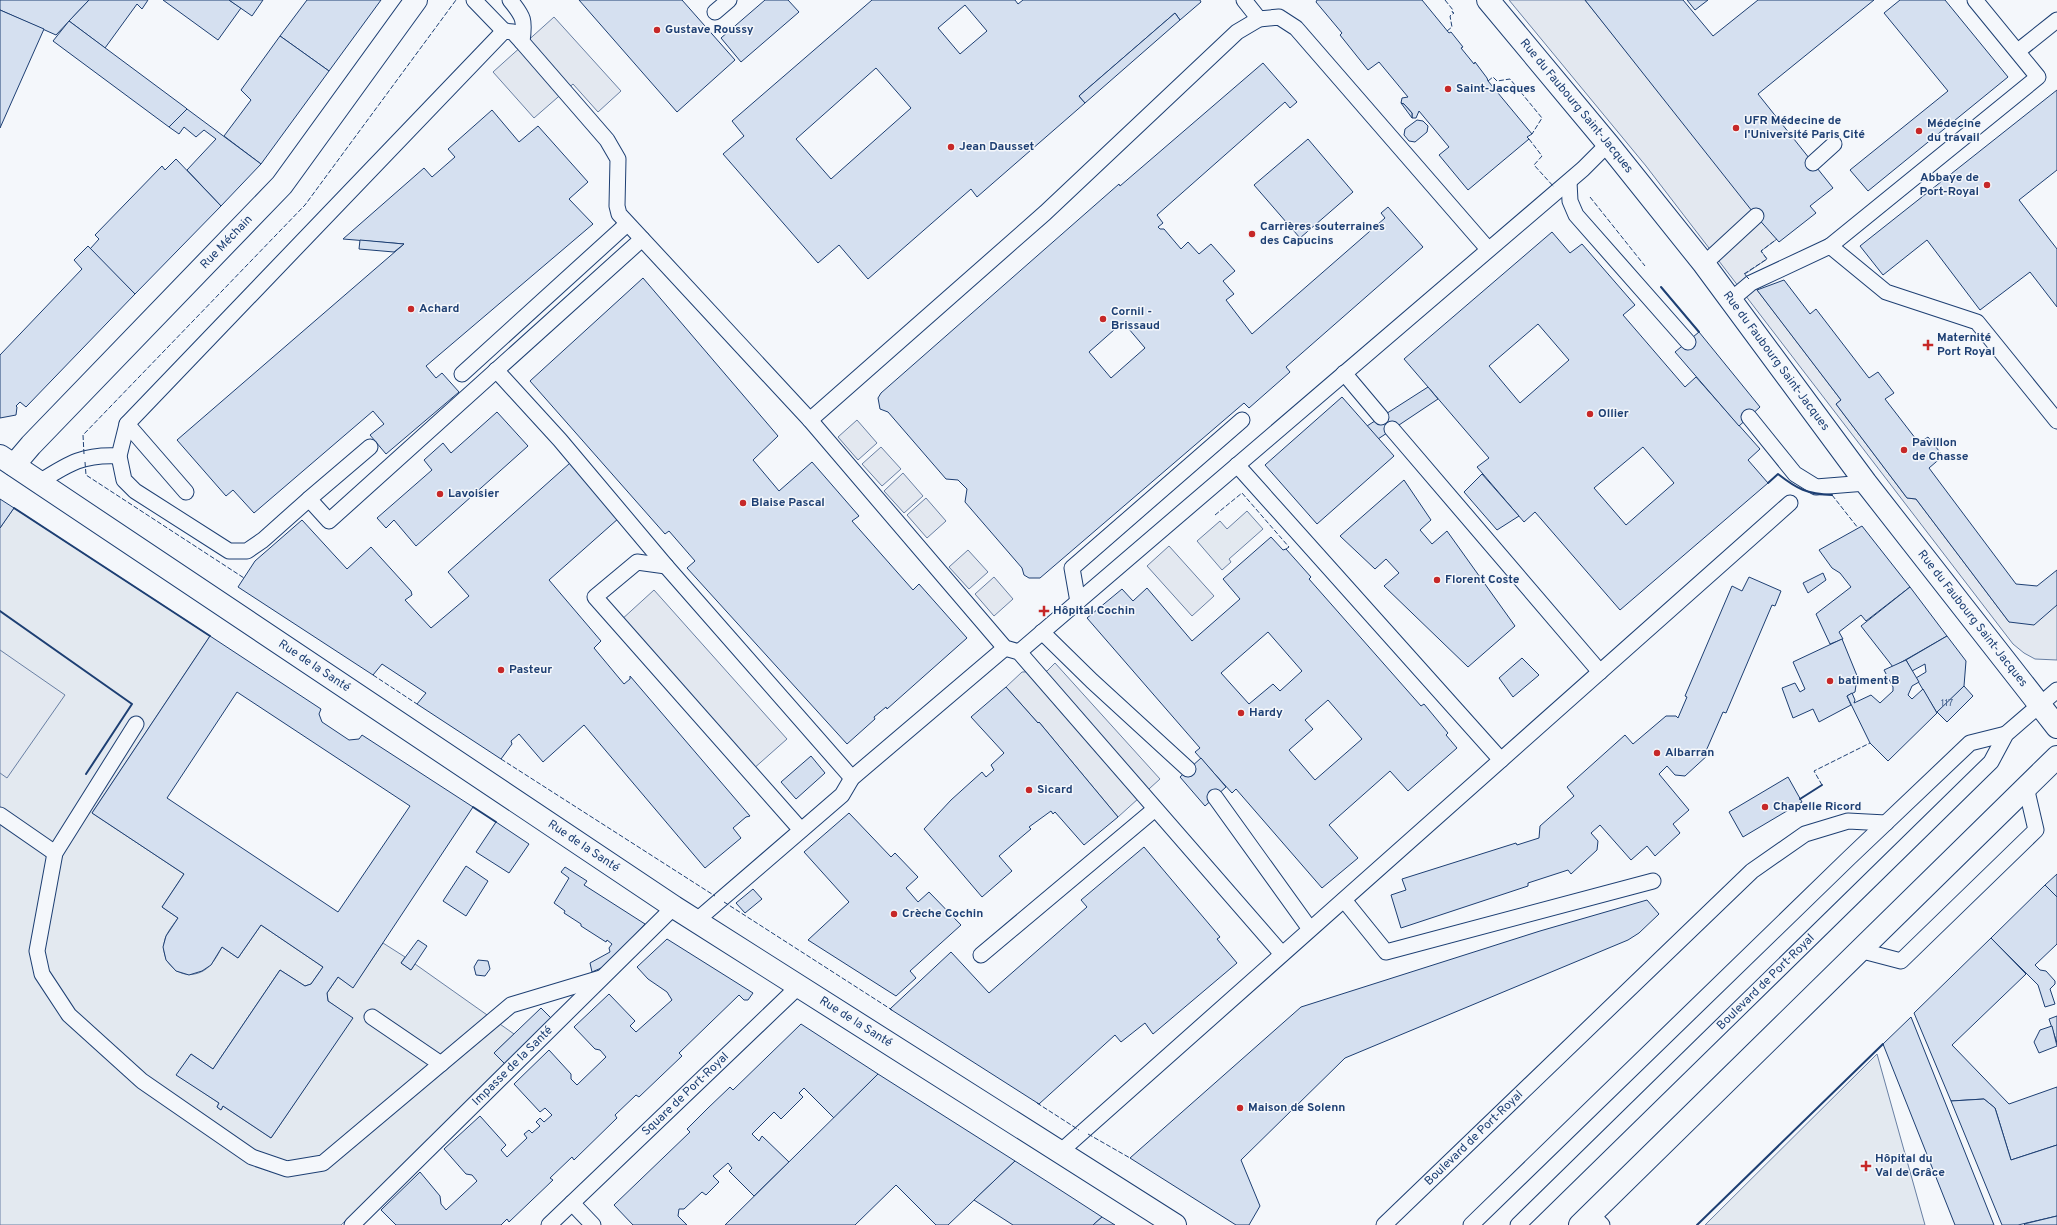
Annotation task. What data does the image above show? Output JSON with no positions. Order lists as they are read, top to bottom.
{
  "streets": {
    "street": ["Rue du Faubourg Saint-Jacques", "Rue Méchain", "Rue de la Santé"],
    "lane": ["Boulevard de Port-Royal", "Impasse de la Santé", "Square de Port-Royal"]
  },
  "crossings": [
    ["Rue du Faubourg Saint-Jacques", "Boulevard de Port-Royal"],
    ["Rue Méchain", "Rue de la Santé"],
    ["Rue de la Santé", "Impasse de la Santé"],
    ["Rue de la Santé", "Square de Port-Royal"]
  ],
  "places": {
    "other": [
      "Gustave Roussy",
      "Saint-Jacques",
      "UFR Médecine de l'Université Paris Cité",
      "Médecine du travail",
      "Jean Dausset",
      "Abbaye de Port-Royal",
      "Carrières souterraines des Capucins",
      "Achard",
      "Cornil - Brissaud",
      "Ollier",
      "Pavillon de Chasse",
      "Lavoisier",
      "Blaise Pascal",
      "Florent Coste",
      "Pasteur",
      "batiment B",
      "Hardy",
      "Albarran",
      "Sicard",
      "Chapelle Ricord",
      "Crèche Cochin",
      "Maison de Solenn"
    ],
    "health": ["Maternité Port Royal", "Hôpital Cochin", "Hôpital du Val de Grâce"]
  },
  "house_numbers": ["117"]
}
